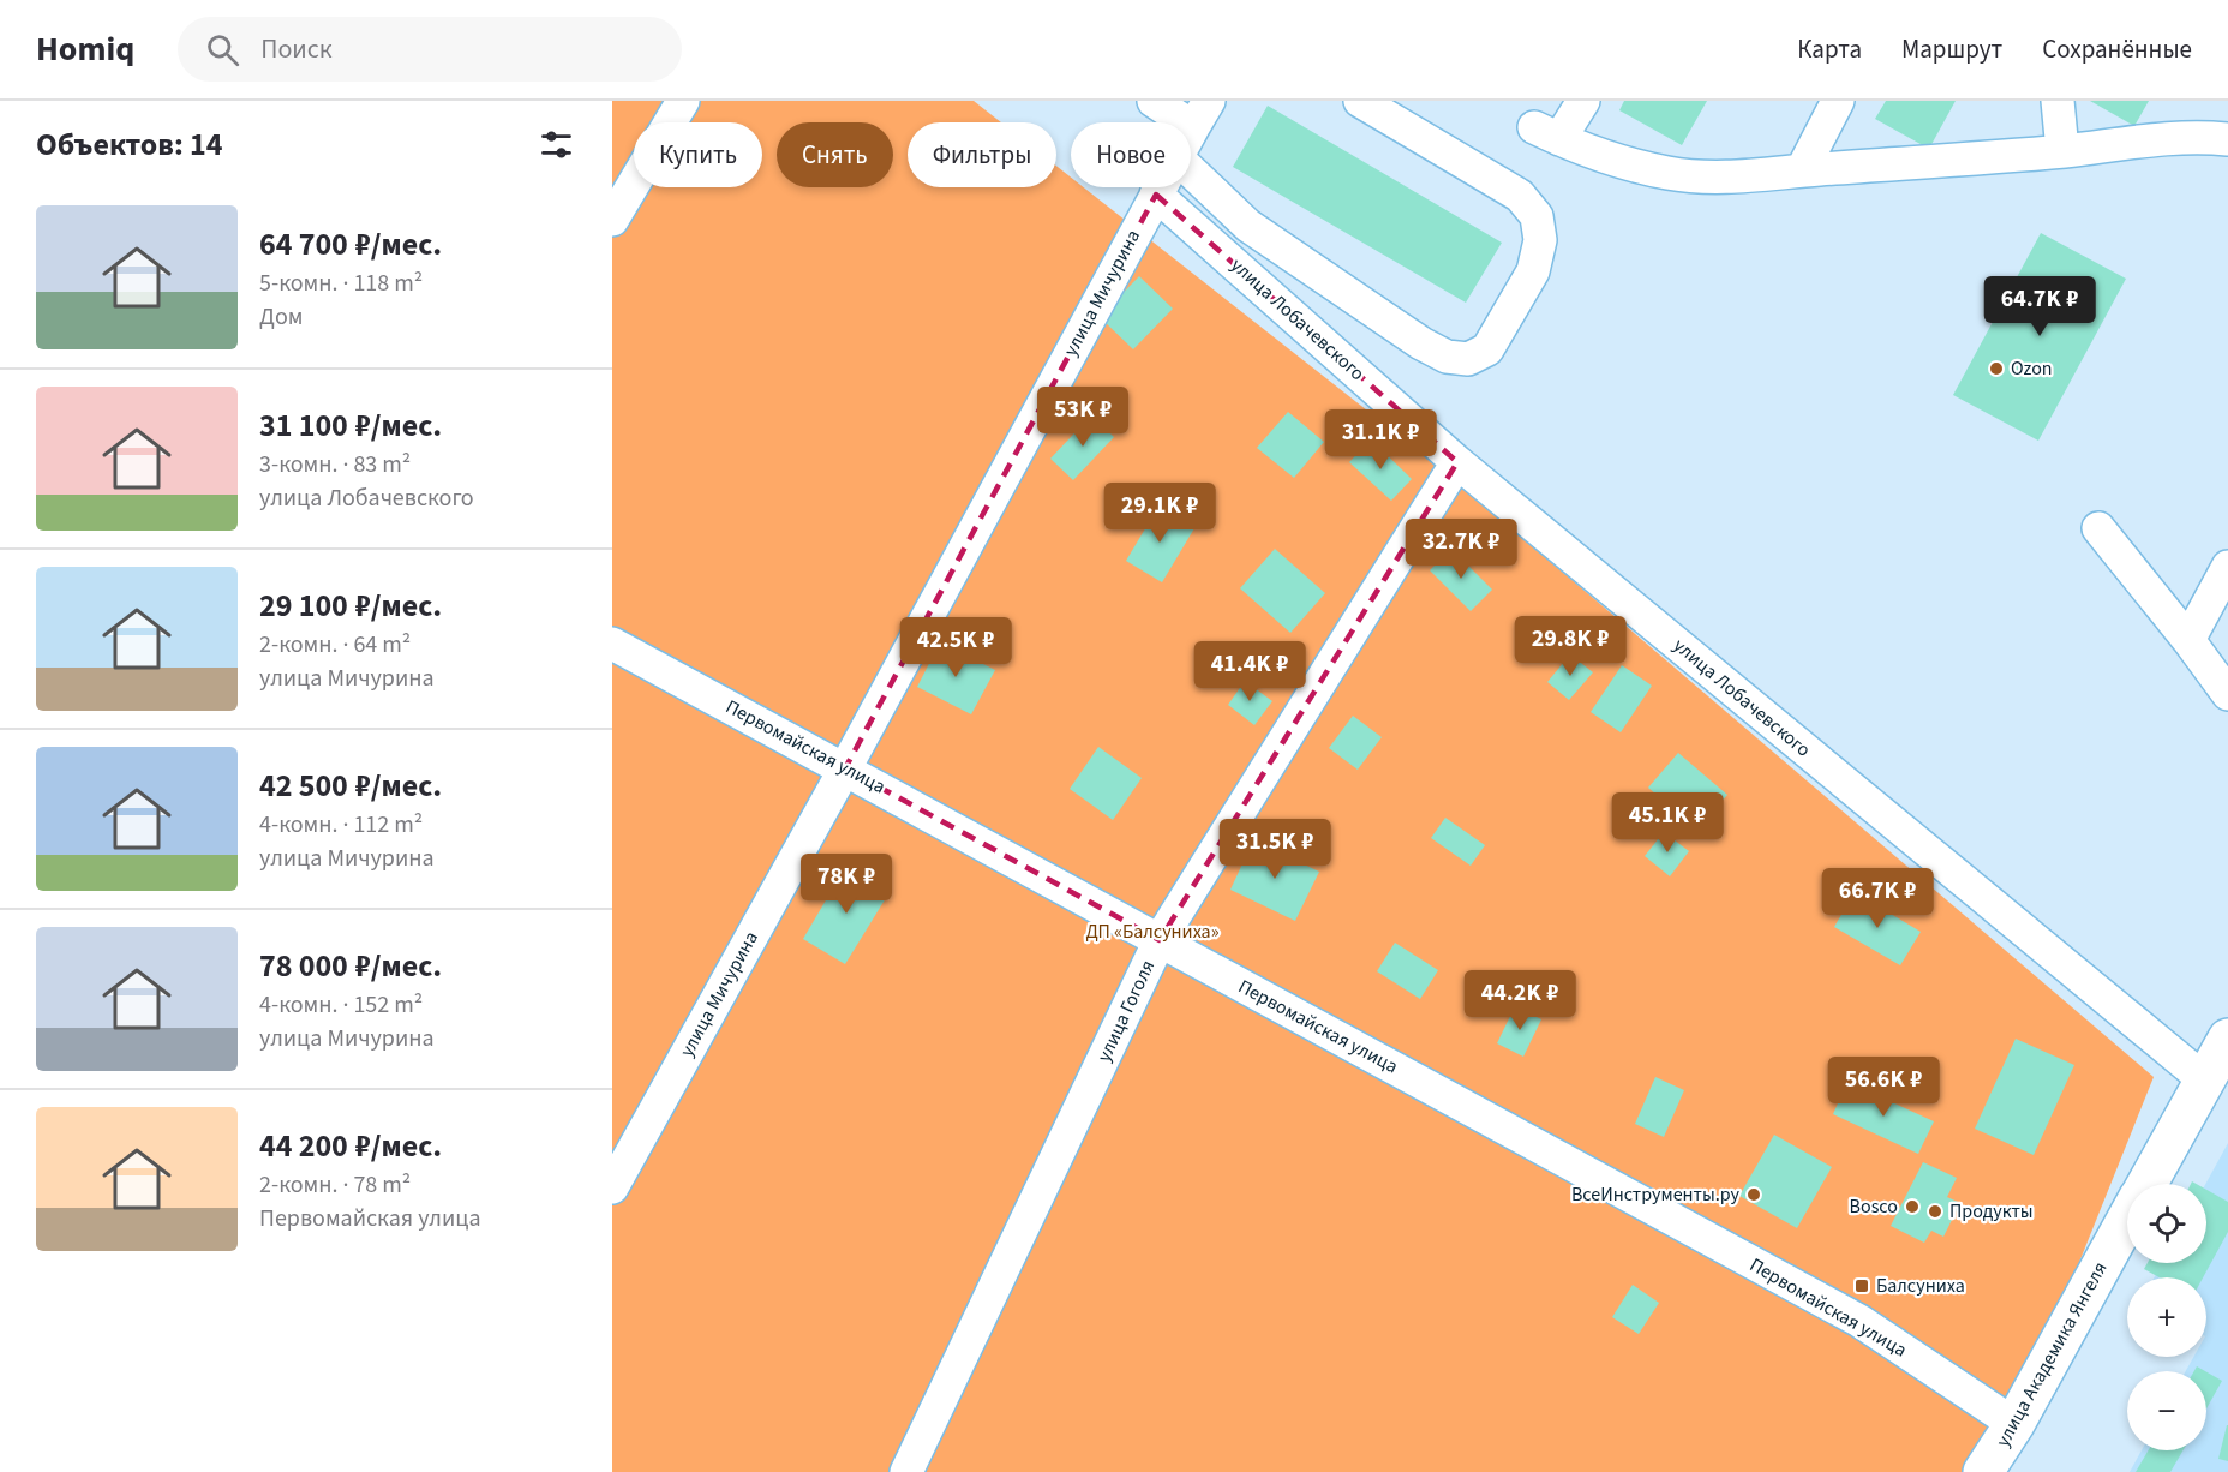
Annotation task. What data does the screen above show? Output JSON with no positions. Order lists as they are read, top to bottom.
{
  "streets": {
    "main road": ["улица Академика Янгеля"],
    "street": [
      "улица Мичурина",
      "улица Лобачевского",
      "Первомайская улица",
      "улица Гоголя"
    ]
  },
  "crossings": [
    ["улица Мичурина", "улица Лобачевского"],
    ["улица Мичурина", "Первомайская улица"],
    ["улица Лобачевского", "улица Гоголя"],
    ["улица Лобачевского", "улица Академика Янгеля"],
    ["Первомайская улица", "улица Гоголя"],
    ["Первомайская улица", "улица Академика Янгеля"]
  ],
  "parks": ["ДП «Балсуниха»"],
  "places": {
    "other": [
      "Ozon",
      "ВсеИнструменты.ру",
      "Bosco",
      "Продукты"
    ],
    "transit": ["Балсуниха"]
  },
  "page": {
    "header": "Homiq",
    "search": "Поиск",
    "nav": ["Карта", "Маршрут", "Сохранённые"],
    "heading": "Объектов: 14",
    "chip": [
      "Купить",
      "Снять",
      "Фильтры",
      "Новое"
    ],
    "list": [
      {
        "name": "64 700 ₽/мес.",
        "note": "5-комн. · 118 m² · Дом"
      },
      {
        "name": "31 100 ₽/мес.",
        "note": "3-комн. · 83 m² · улица Лобачевского"
      },
      {
        "name": "29 100 ₽/мес.",
        "note": "2-комн. · 64 m² · улица Мичурина"
      },
      {
        "name": "42 500 ₽/мес.",
        "note": "4-комн. · 112 m² · улица Мичурина"
      },
      {
        "name": "78 000 ₽/мес.",
        "note": "4-комн. · 152 m² · улица Мичурина"
      },
      {
        "name": "44 200 ₽/мес.",
        "note": "2-комн. · 78 m² · Первомайская улица"
      }
    ],
    "price": [
      "64.7K ₽",
      "53K ₽",
      "31.1K ₽",
      "29.1K ₽",
      "32.7K ₽",
      "29.8K ₽",
      "42.5K ₽",
      "41.4K ₽",
      "45.1K ₽",
      "31.5K ₽",
      "78K ₽",
      "66.7K ₽",
      "44.2K ₽",
      "56.6K ₽"
    ],
    "map_buttons": ["+", "−"]
  }
}
